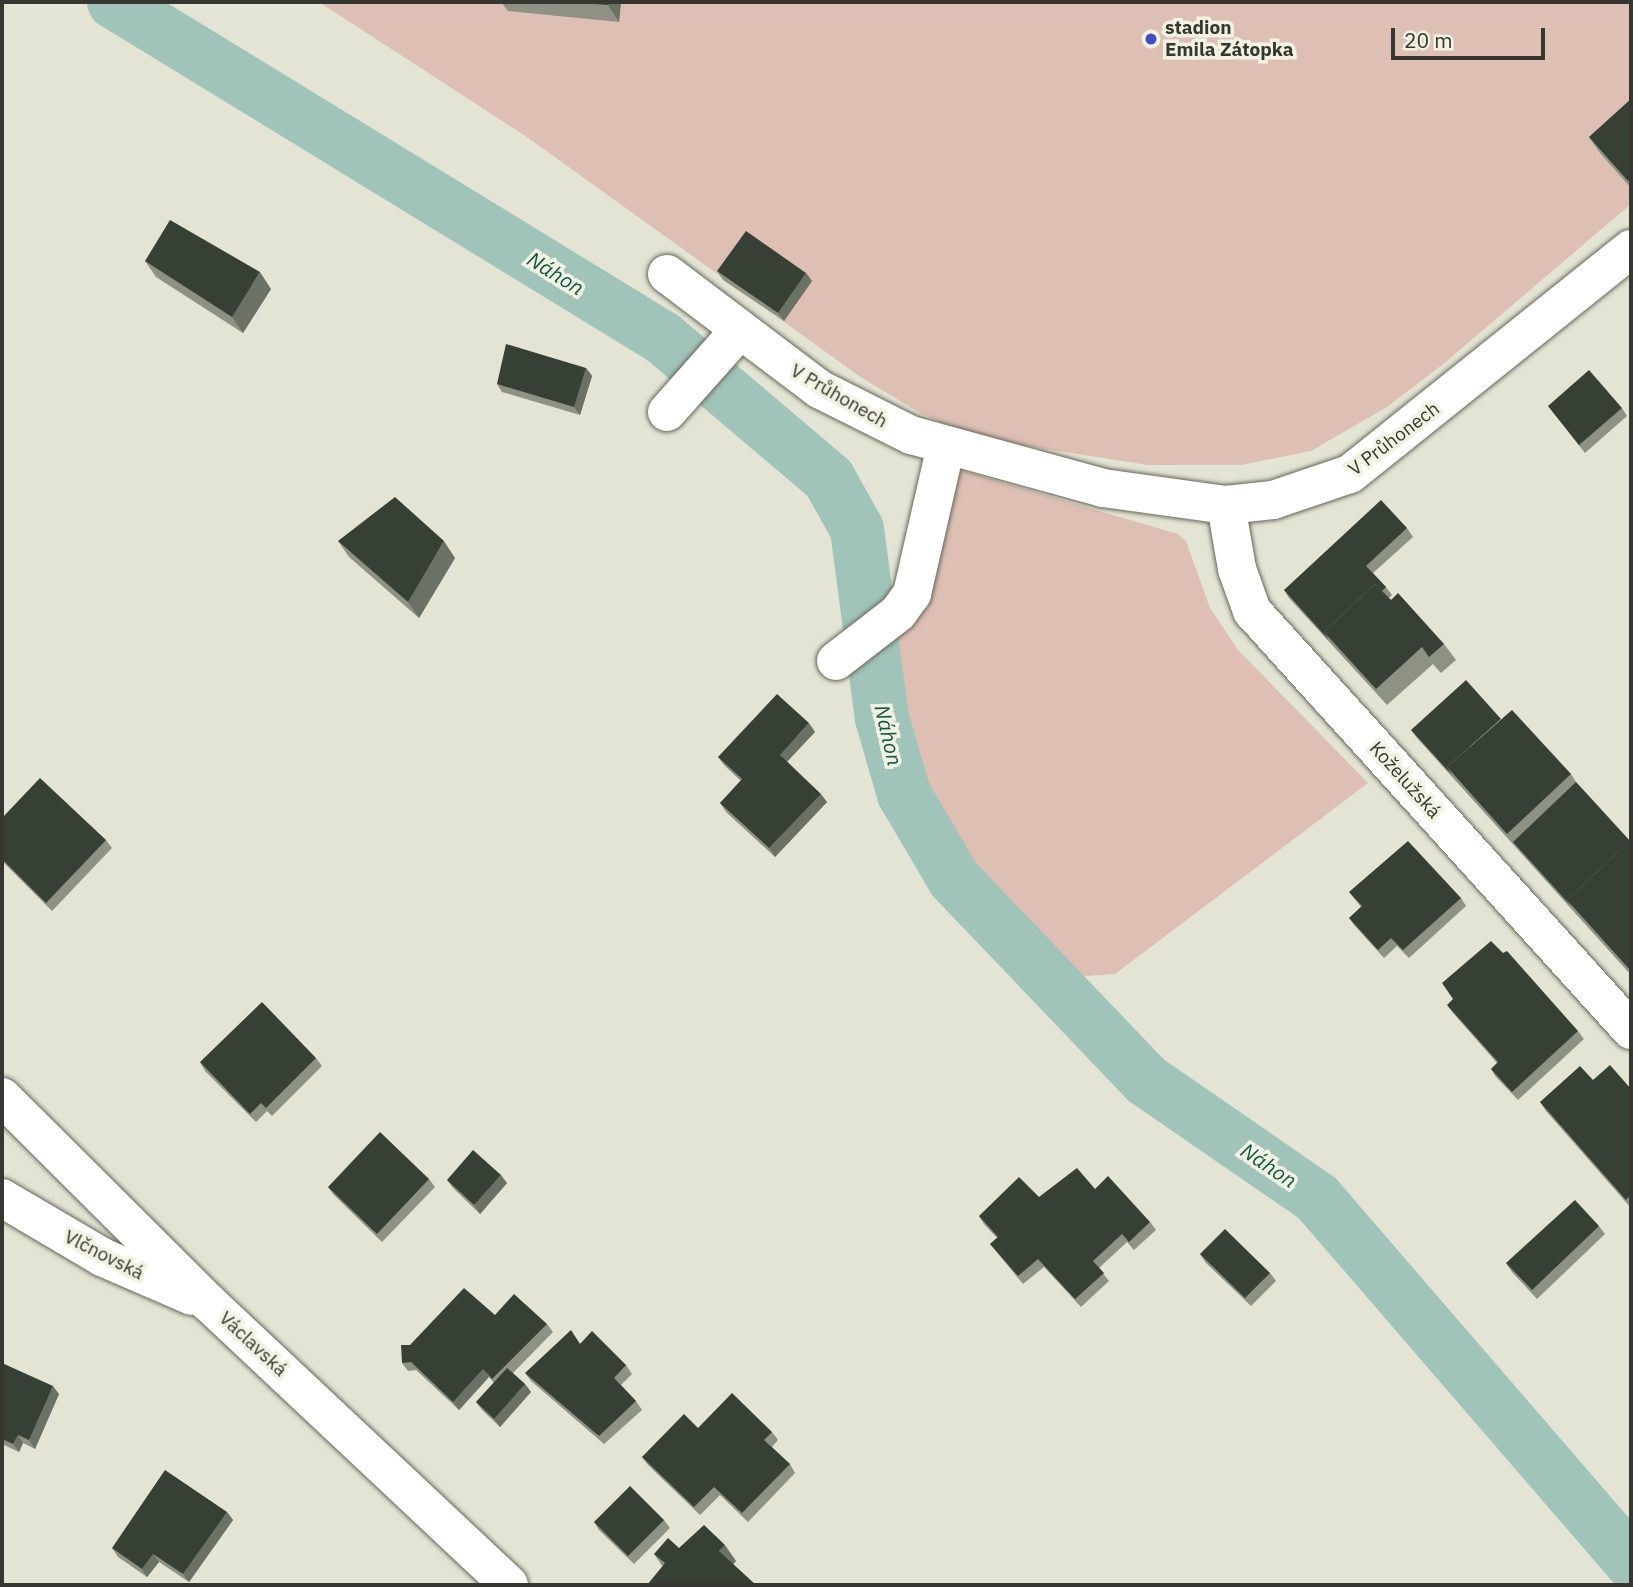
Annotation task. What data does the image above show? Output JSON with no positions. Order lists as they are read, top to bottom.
{
  "streets": {
    "street": [
      "V Průhonech",
      "Koželužská",
      "Vlčnovská",
      "Václavská"
    ]
  },
  "crossings": [
    ["V Průhonech", "Koželužská"],
    ["Vlčnovská", "Václavská"]
  ],
  "water": ["Náhon"],
  "places": ["stadion Emila Zátopka"],
  "scale_bar": "20 m"
}
